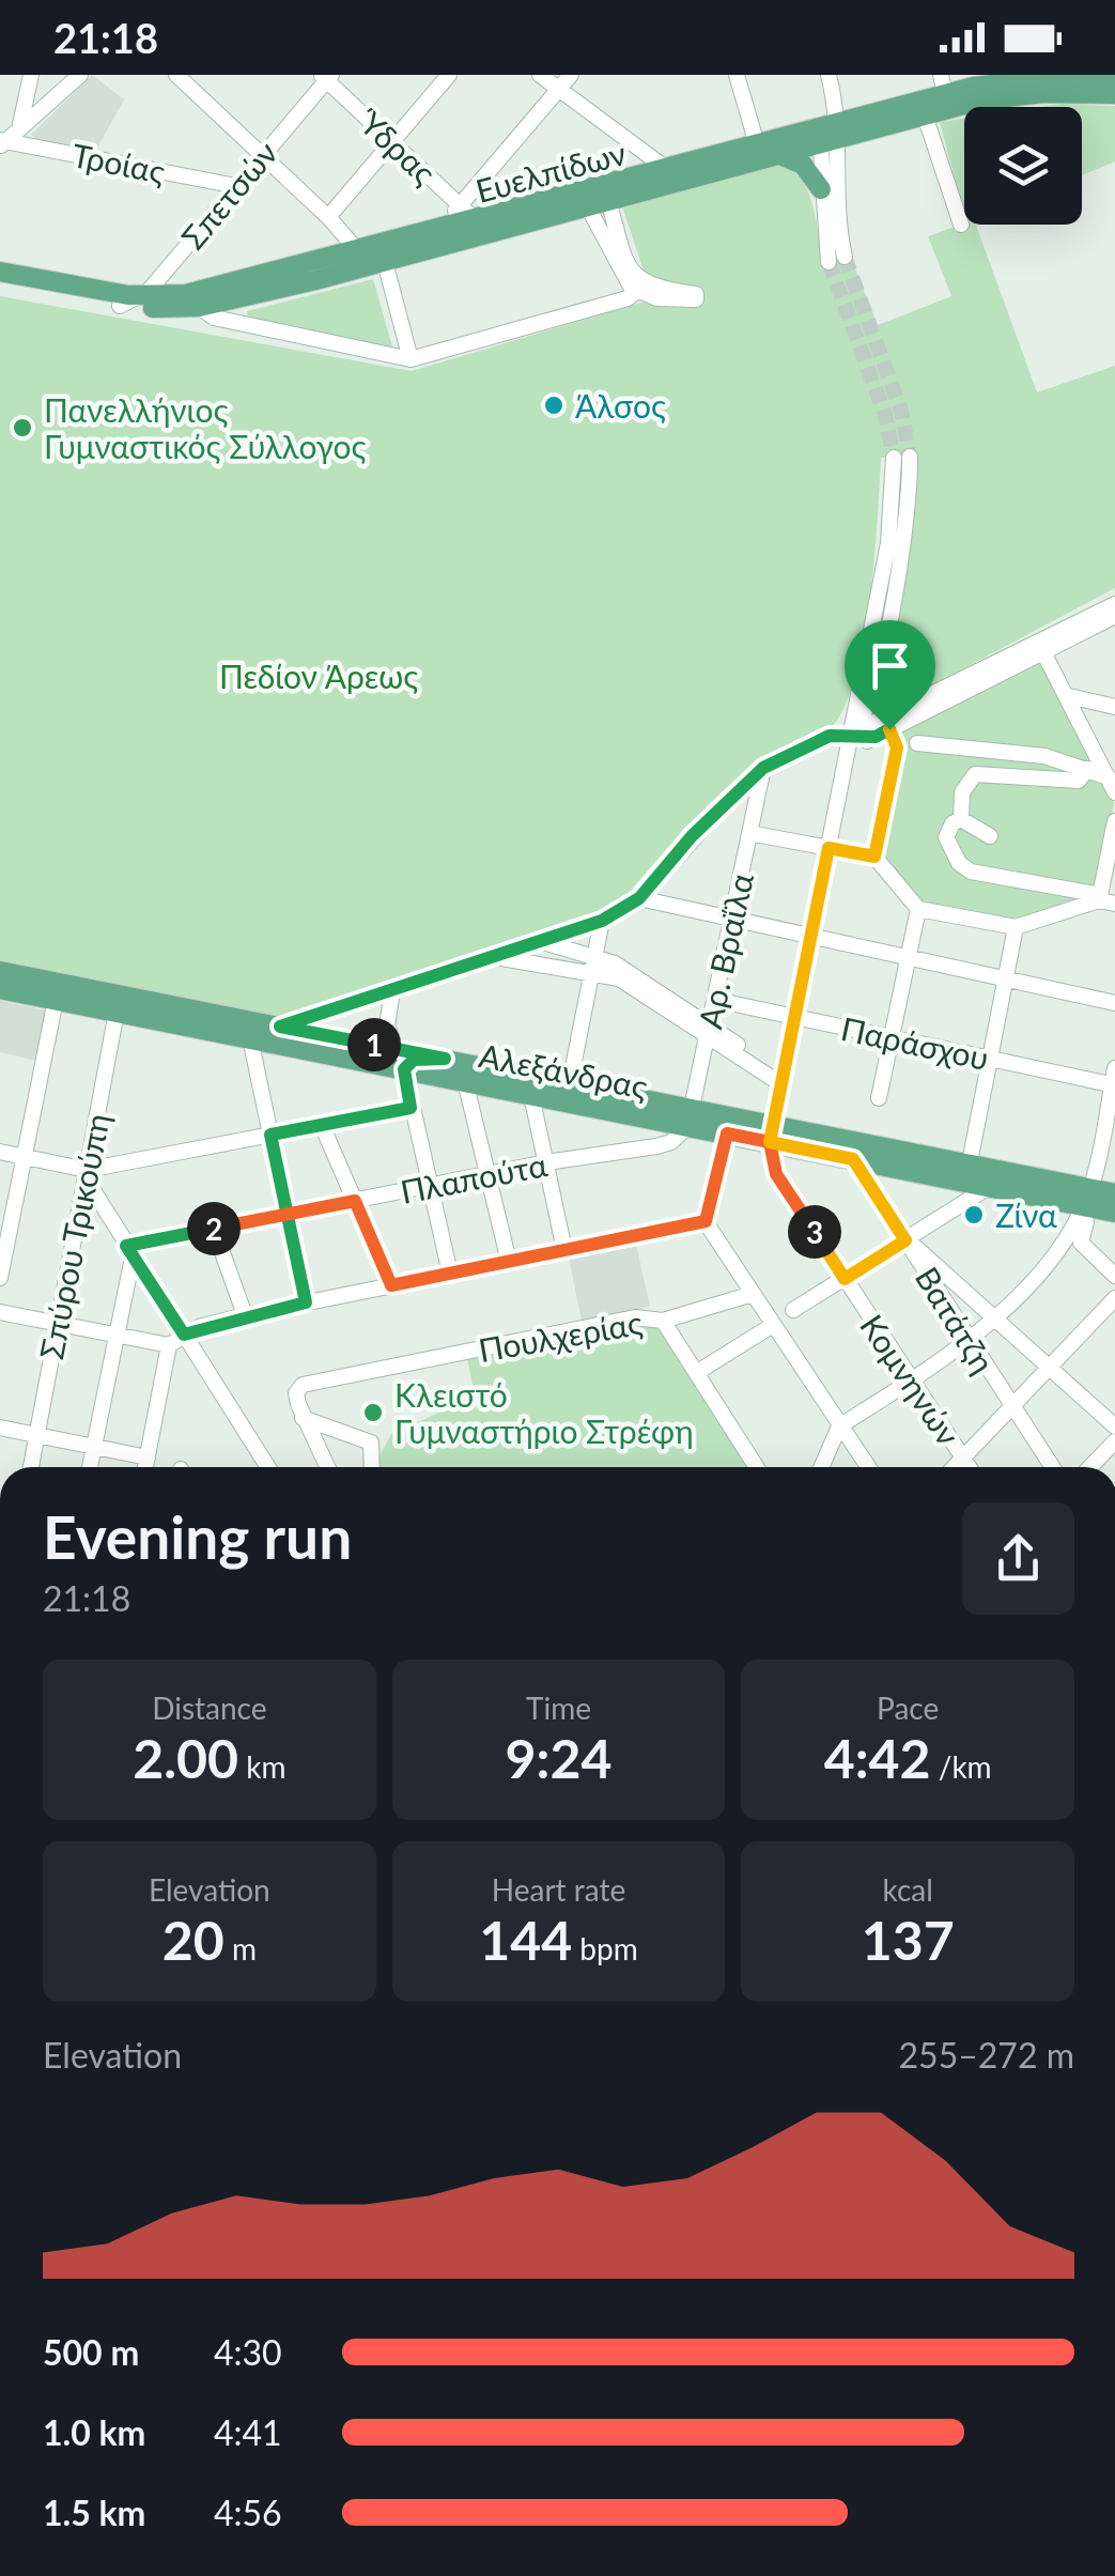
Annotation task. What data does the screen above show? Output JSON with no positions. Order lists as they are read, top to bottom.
{
  "streets": {
    "main road": ["Ευελπίδων", "Αλεξάνδρας"],
    "street": [
      "Ύδρας",
      "Τροίας",
      "Σπετσών",
      "Αρ. Βραΐλα",
      "Παράσχου",
      "Πλαπούτα",
      "Σπύρου Τρικούπη",
      "Βατάτζη",
      "Πουλχερίας",
      "Κομνηνών"
    ]
  },
  "crossings": [
    ["Ύδρας", "Ευελπίδων"],
    ["Ύδρας", "Σπετσών"],
    ["Τροίας", "Σπετσών"],
    ["Ευελπίδων", "Σπετσών"],
    ["Αρ. Βραΐλα", "Παράσχου"],
    ["Αρ. Βραΐλα", "Αλεξάνδρας"],
    ["Αρ. Βραΐλα", "Πλαπούτα"],
    ["Αλεξάνδρας", "Πλαπούτα"],
    ["Αλεξάνδρας", "Σπύρου Τρικούπη"],
    ["Αλεξάνδρας", "Βατάτζη"],
    ["Αλεξάνδρας", "Κομνηνών"]
  ],
  "parks": ["Πεδίον Άρεως"],
  "places": [
    "Άλσος",
    "Πανελλήνιος Γυμναστικός Σύλλογος",
    "Ζίνα",
    "Κλειστό Γυμναστήριο Στρέφη"
  ],
  "page": {
    "status": "21:18",
    "pins": ["1", "2", "3"],
    "heading": ["Evening run", "21:18"],
    "stats": [
      ["Distance", "2.00 km"],
      ["Time", "9:24"],
      ["Pace", "4:42 /km"],
      ["Elevation", "20 m"],
      ["Heart rate", "144 bpm"],
      ["kcal", "137"]
    ],
    "chart": ["Elevation", "255–272 m"],
    "list": [
      {
        "name": "500 m",
        "note": "4:30"
      },
      {
        "name": "1.0 km",
        "note": "4:41"
      },
      {
        "name": "1.5 km",
        "note": "4:56"
      }
    ]
  }
}
